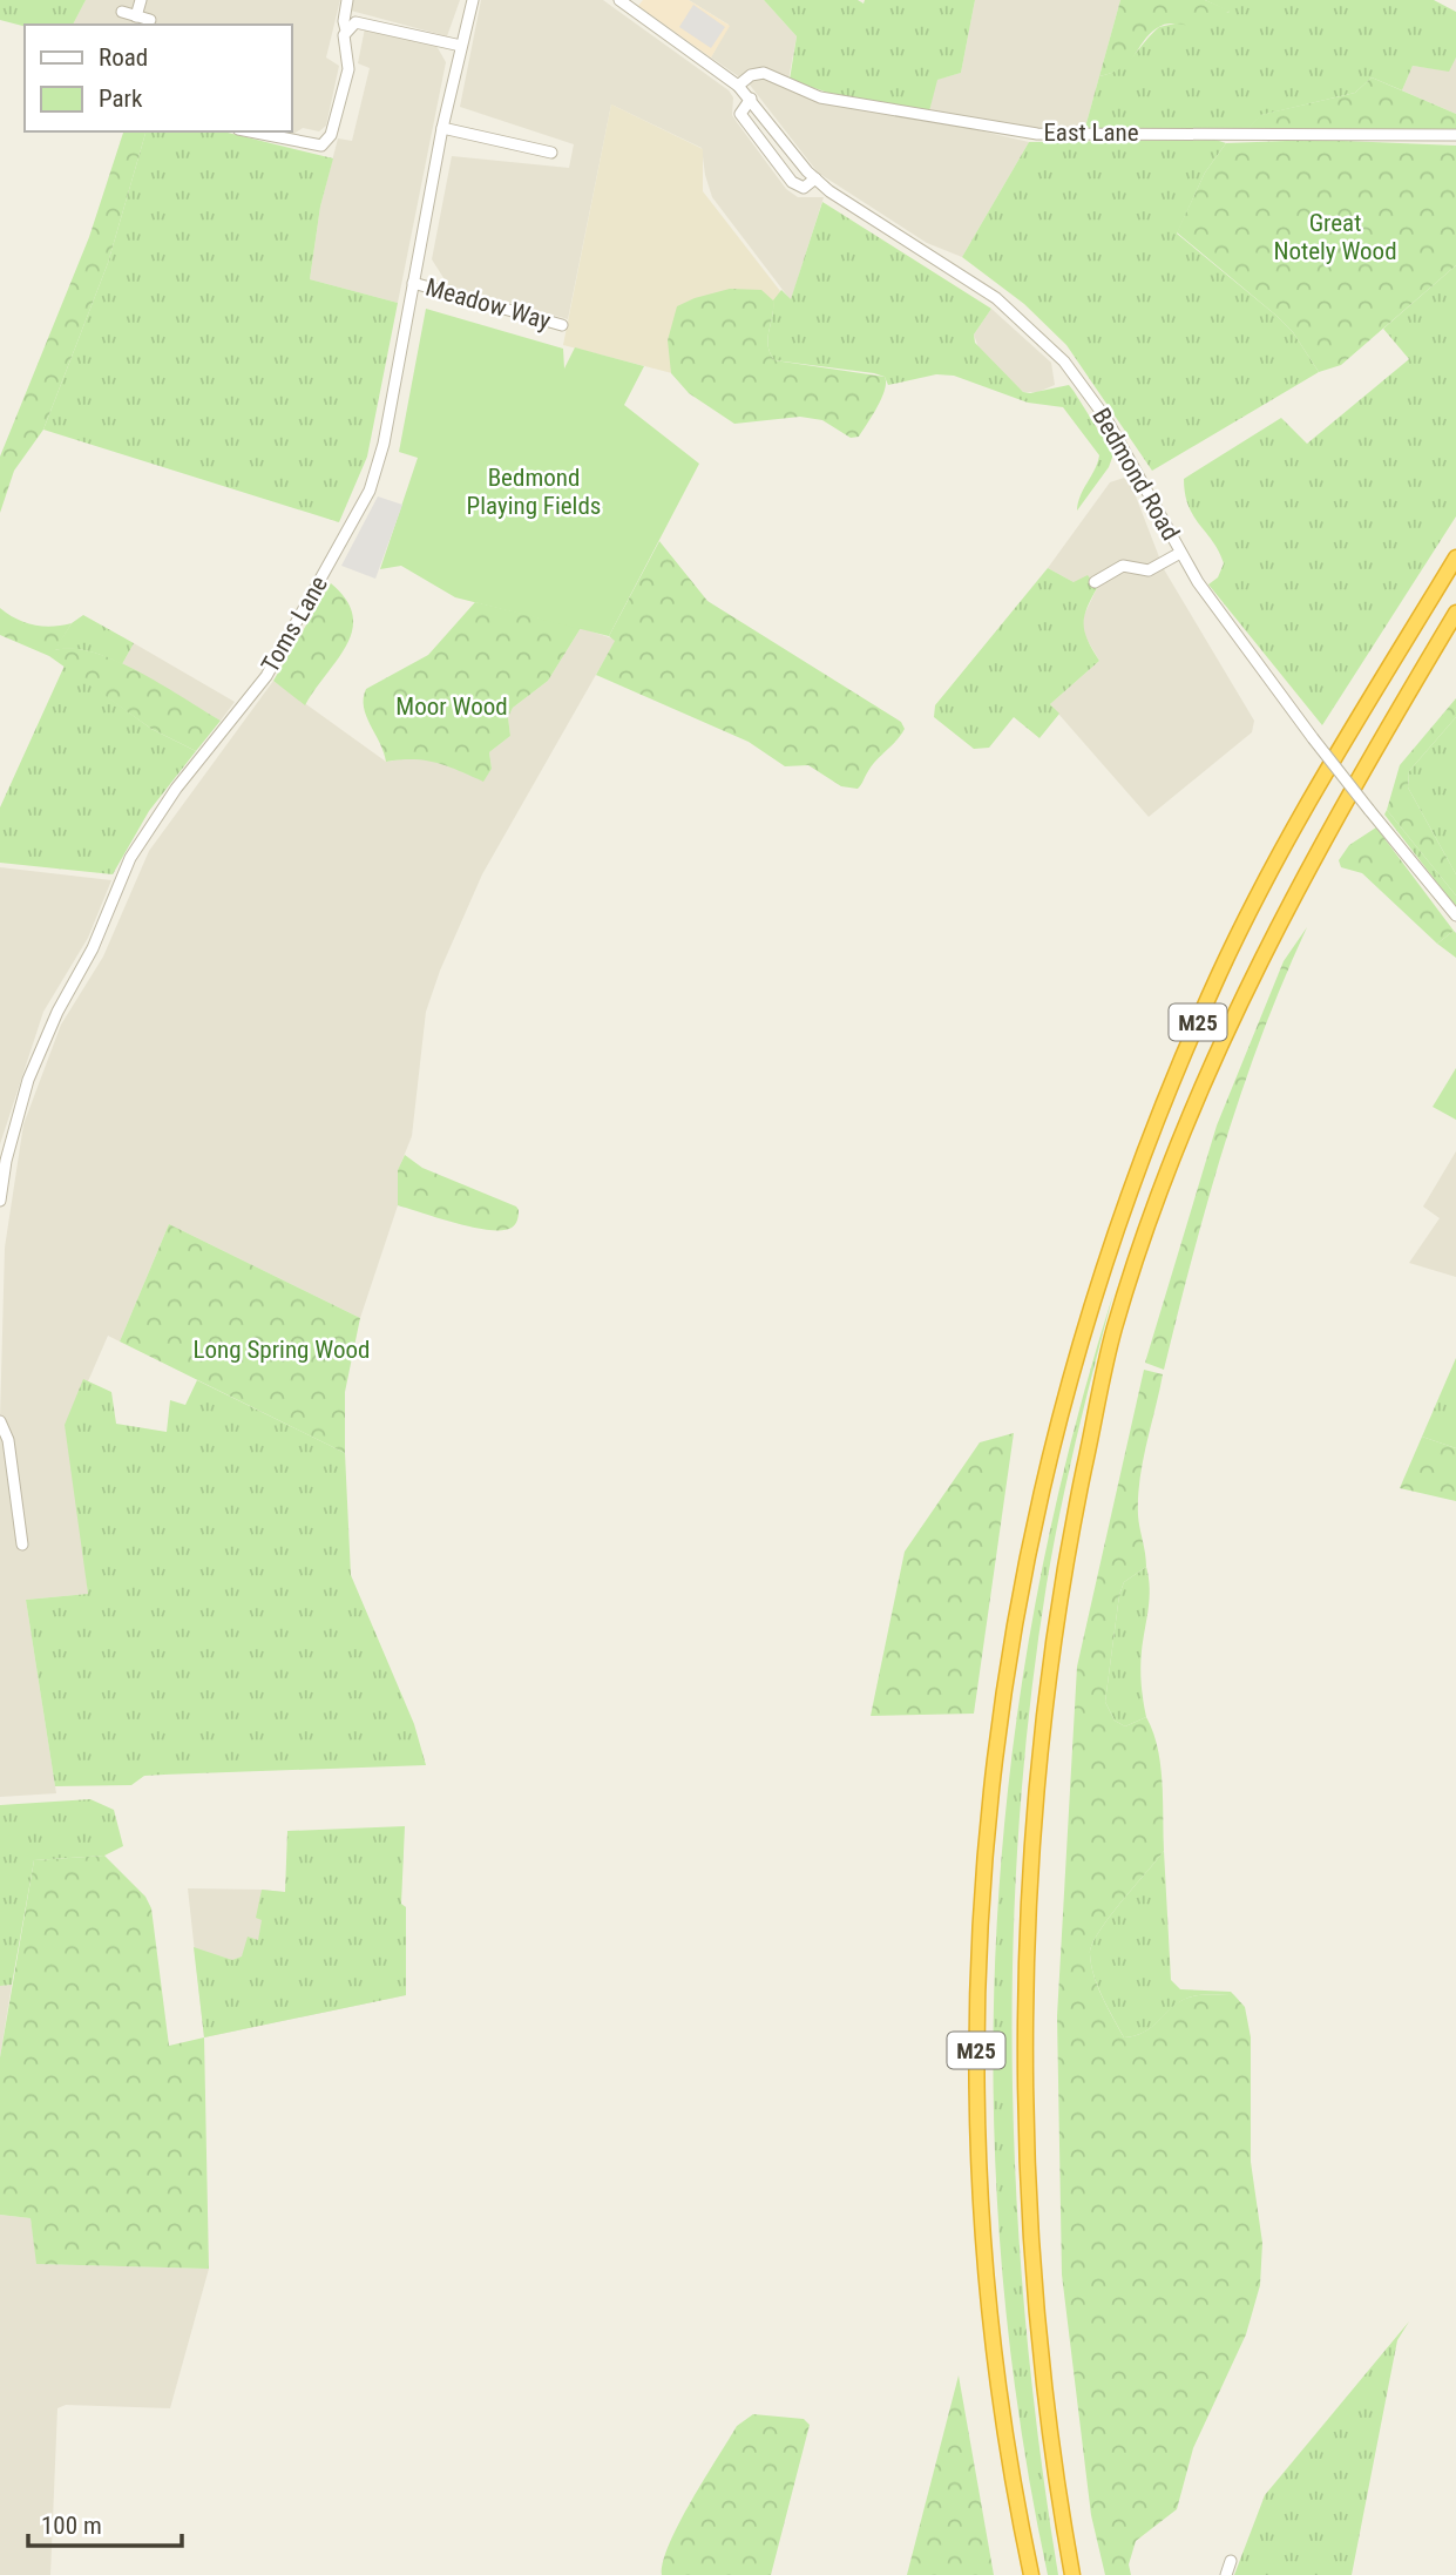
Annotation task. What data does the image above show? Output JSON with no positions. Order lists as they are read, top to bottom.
{
  "streets": {
    "highway": ["M25"],
    "street": [
      "East Lane",
      "Meadow Way",
      "Bedmond Road",
      "Toms Lane"
    ]
  },
  "crossings": [
    ["East Lane", "Bedmond Road"],
    ["Meadow Way", "Toms Lane"]
  ],
  "parks": [
    "Great Notely Wood",
    "Bedmond Playing Fields",
    "Moor Wood",
    "Long Spring Wood"
  ],
  "legend": ["Road", "Park"],
  "scale_bar": "100 m"
}
